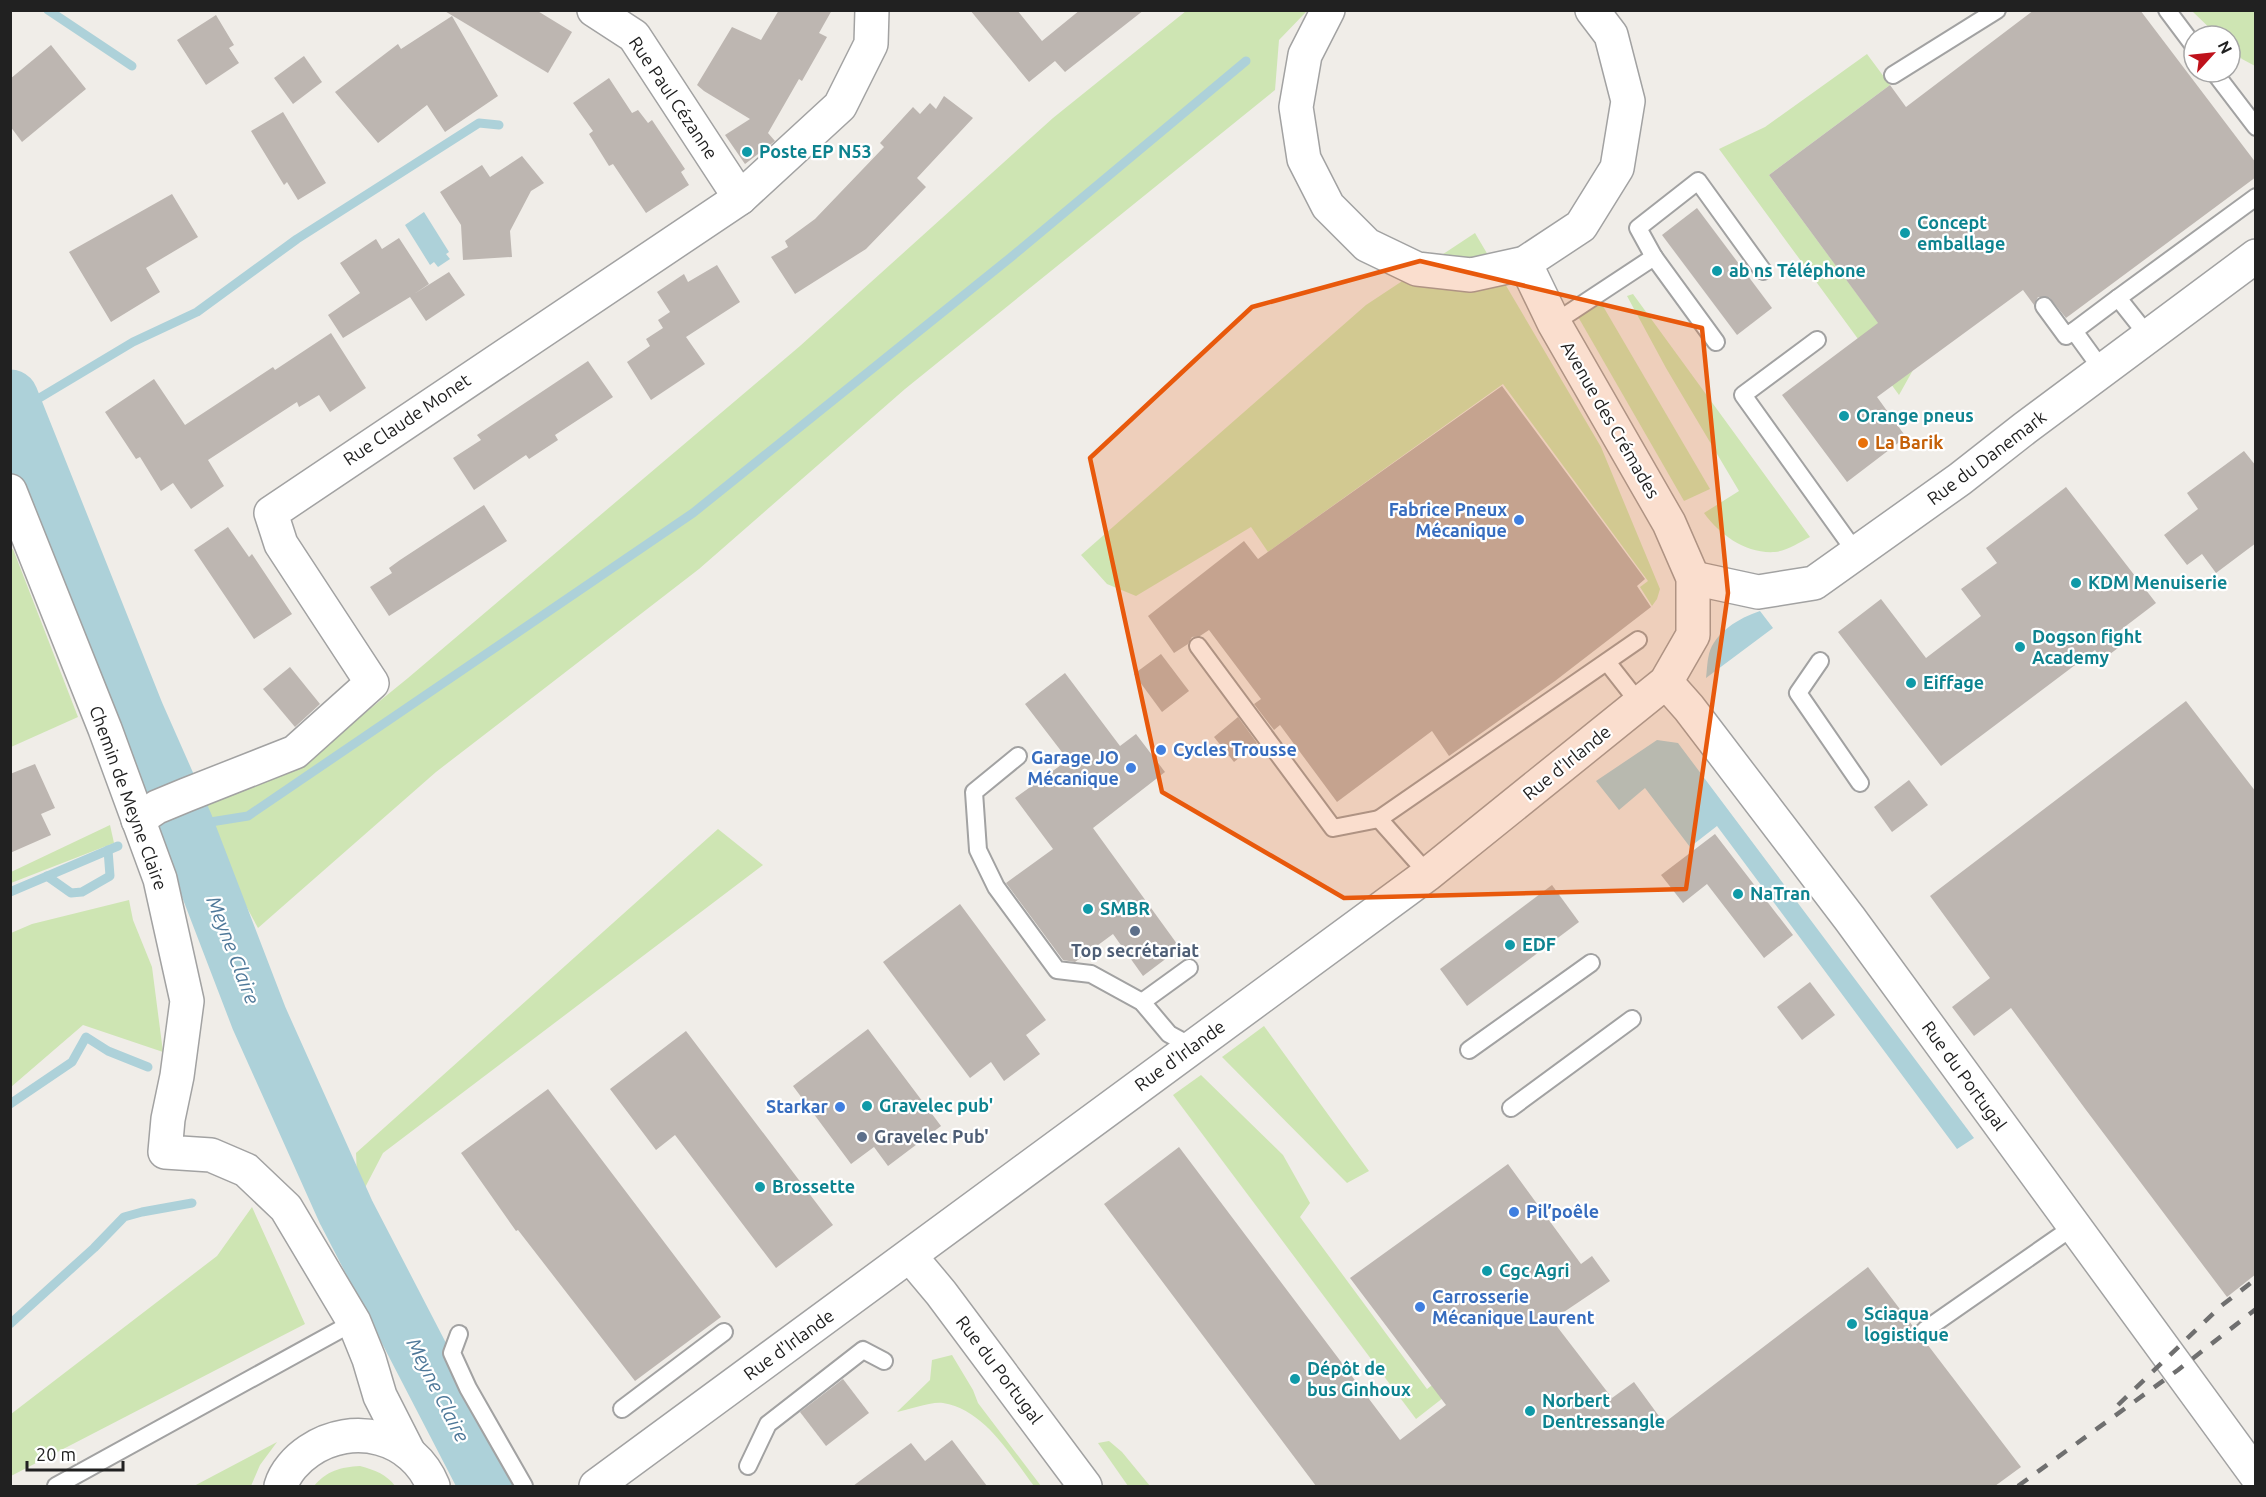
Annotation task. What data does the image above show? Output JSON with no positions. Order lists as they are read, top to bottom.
{
  "streets": {
    "street": [
      "Rue Paul Cézanne",
      "Rue Claude Monet",
      "Avenue des Crémades",
      "Rue du Danemark",
      "Rue d'Irlande",
      "Chemin de Meyne Claire",
      "Rue du Portugal"
    ]
  },
  "crossings": [
    ["Rue Paul Cézanne", "Rue Claude Monet"],
    ["Rue Claude Monet", "Chemin de Meyne Claire"],
    ["Avenue des Crémades", "Rue du Danemark"],
    ["Avenue des Crémades", "Rue d'Irlande"],
    ["Rue du Danemark", "Rue d'Irlande"],
    ["Rue d'Irlande", "Rue du Portugal"]
  ],
  "water": ["Meyne Claire"],
  "places": [
    "Poste EP N53",
    "Concept emballage",
    "ab ns Téléphone",
    "Orange pneus",
    "La Barik",
    "Fabrice Pneux Mécanique",
    "KDM Menuiserie",
    "Dogson fight Academy",
    "Eiffage",
    "Cycles Trousse",
    "Garage JO Mécanique",
    "NaTran",
    "SMBR",
    "Top secrétariat",
    "EDF",
    "Gravelec pub'",
    "Starkar",
    "Gravelec Pub'",
    "Brossette",
    "Pil’poêle",
    "Cgc Agri",
    "Carrosserie Mécanique Laurent",
    "Sciaqua logistique",
    "Dépôt de bus Ginhoux",
    "Norbert Dentressangle"
  ],
  "scale_bar": "20 m",
  "north": "top right"
}
